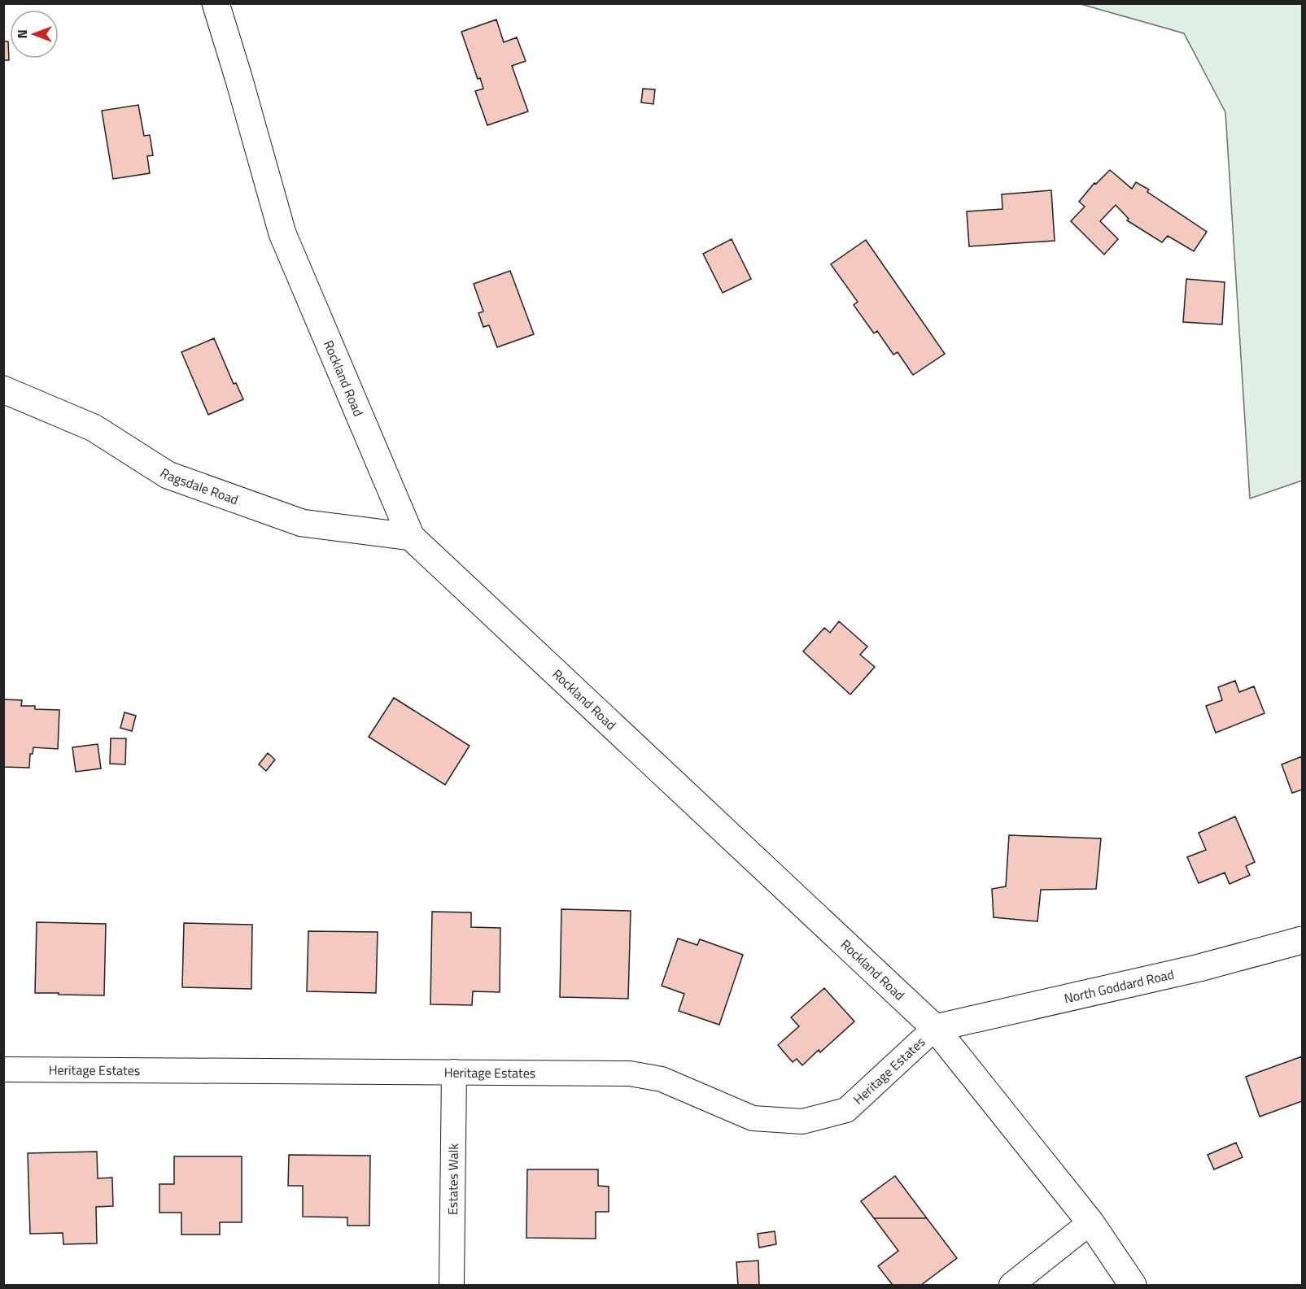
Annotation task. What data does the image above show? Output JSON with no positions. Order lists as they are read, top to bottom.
{
  "streets": {
    "main road": ["Rockland Road", "Ragsdale Road", "North Goddard Road"],
    "street": ["Heritage Estates", "Estates Walk"]
  },
  "crossings": [
    ["Rockland Road", "Ragsdale Road"],
    ["Rockland Road", "North Goddard Road"],
    ["Rockland Road", "Heritage Estates"],
    ["North Goddard Road", "Heritage Estates"],
    ["Heritage Estates", "Estates Walk"]
  ],
  "north": "left"
}
